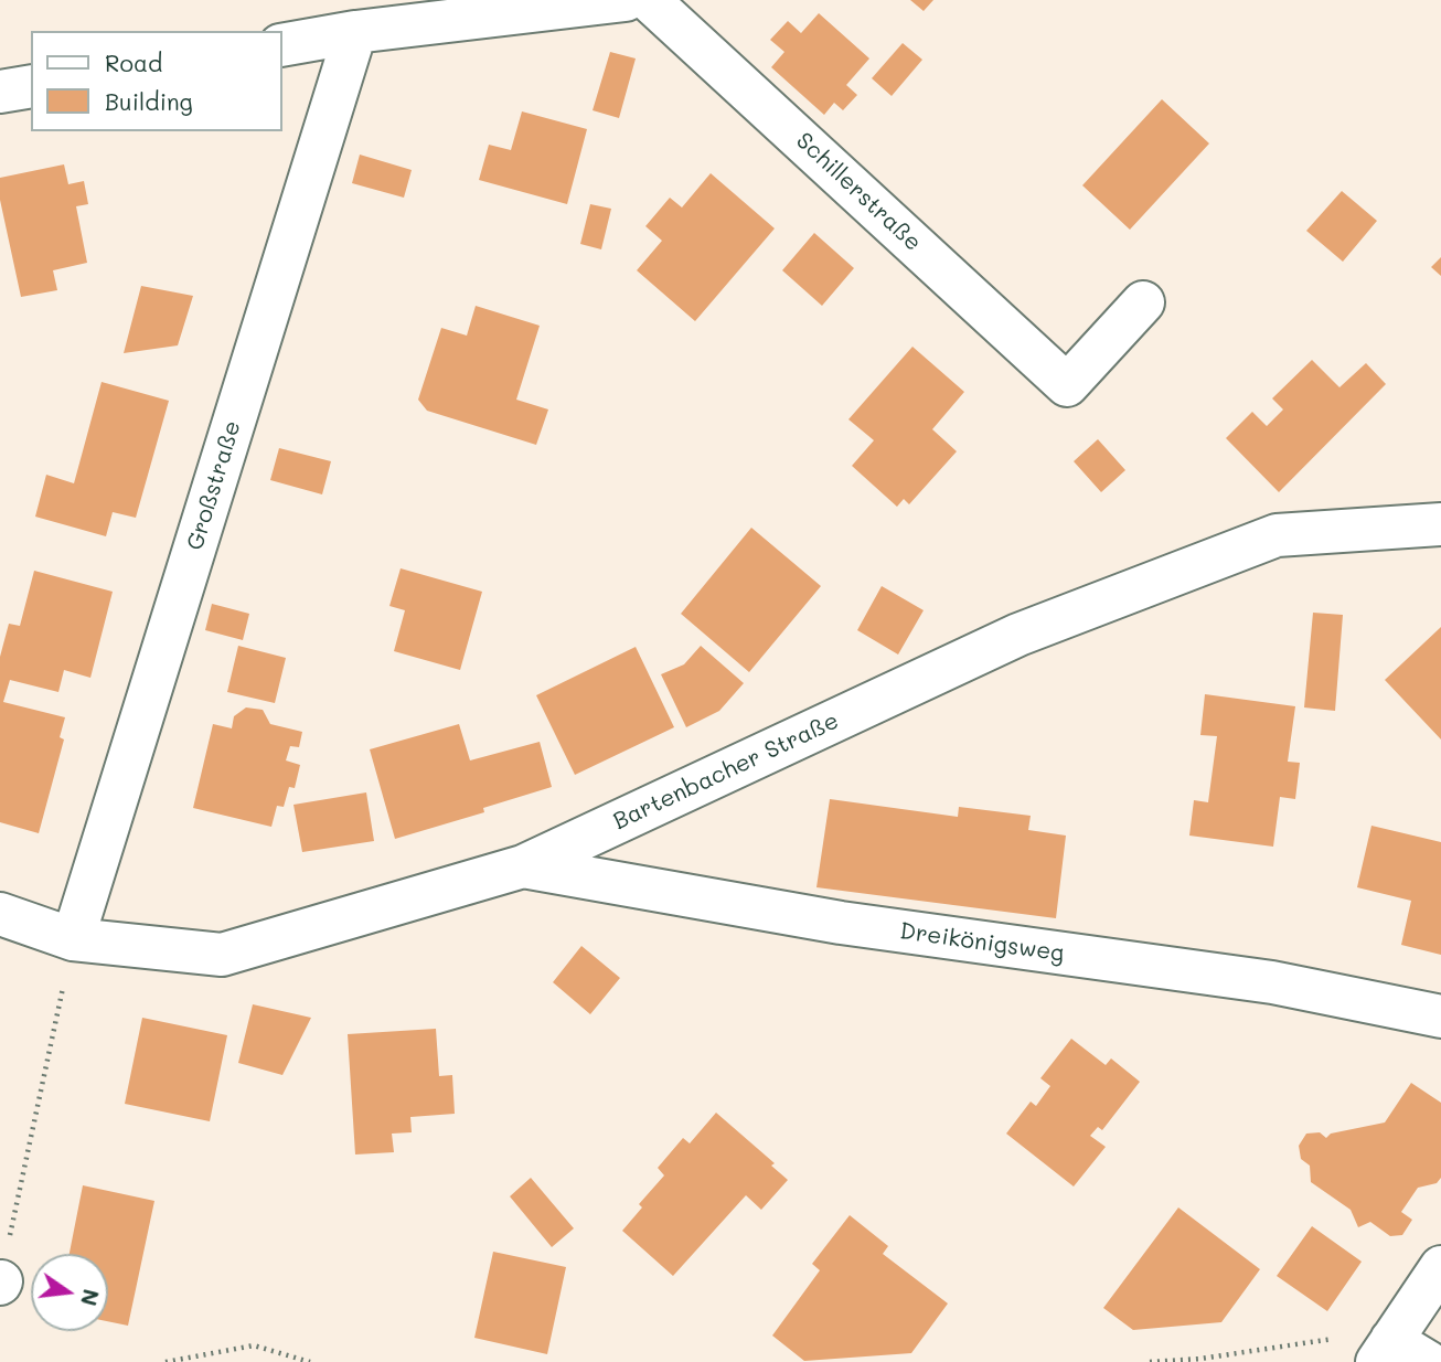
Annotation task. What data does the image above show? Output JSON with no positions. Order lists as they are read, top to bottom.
{
  "streets": {
    "street": [
      "Schillerstraße",
      "Großstraße",
      "Bartenbacher Straße",
      "Dreikönigsweg"
    ]
  },
  "crossings": [
    ["Großstraße", "Bartenbacher Straße"],
    ["Bartenbacher Straße", "Dreikönigsweg"]
  ],
  "legend": ["Road", "Building"],
  "north": "right"
}
